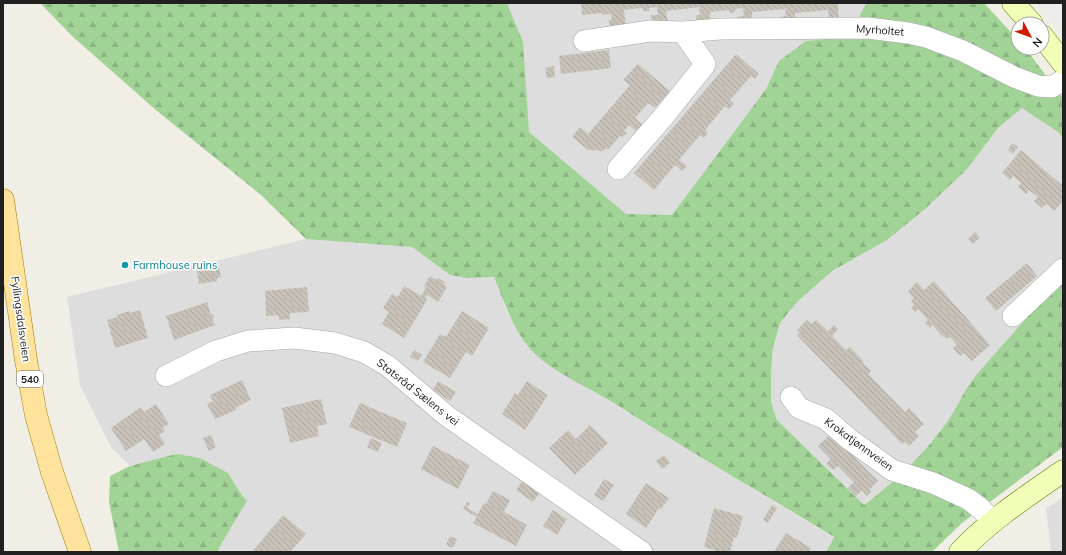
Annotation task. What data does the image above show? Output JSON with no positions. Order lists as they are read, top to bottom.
{
  "streets": {
    "main road": ["Fyllingsdalsveien", "540"],
    "street": ["Myrholtet", "Statsråd Sælens vei", "Krokatjønnveien"]
  },
  "places": ["Farmhouse ruins"],
  "north": "bottom right"
}
